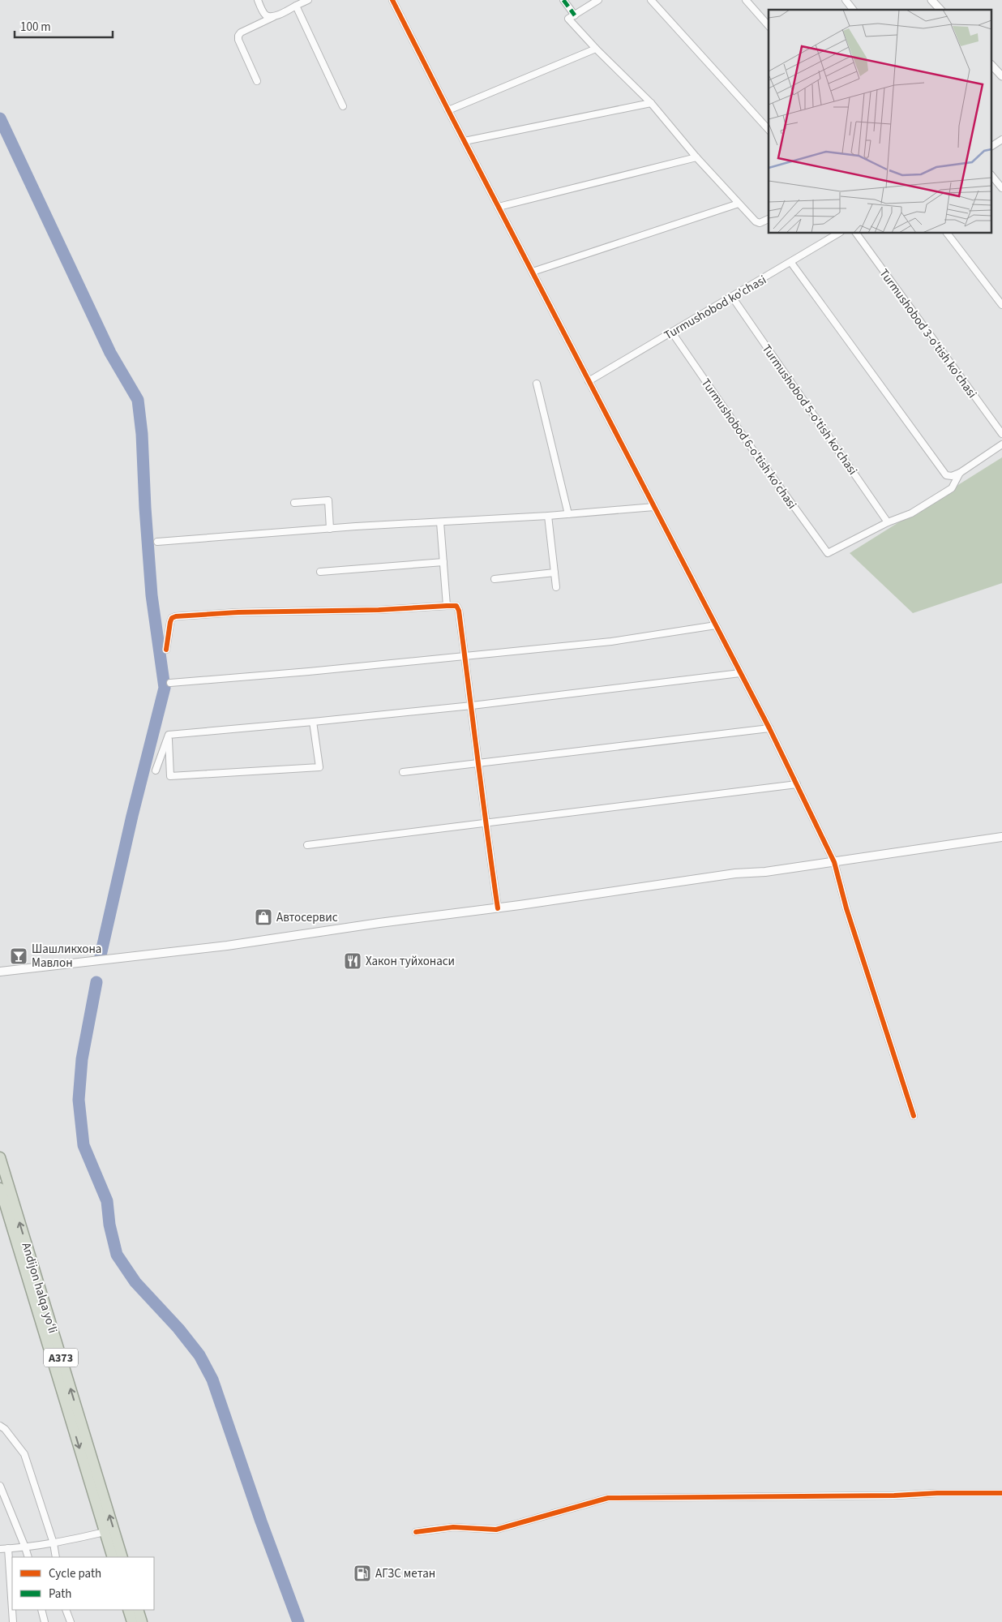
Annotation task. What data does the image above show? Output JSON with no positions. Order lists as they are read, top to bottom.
{
  "streets": {
    "highway": ["Andijon halqa yo‘li", "A373"],
    "street": [
      "Turmushobod ko'chasi",
      "Turmushobod 3-o'tish ko'chasi",
      "Turmushobod 5-o'tish ko'chasi",
      "Turmushobod 6-o'tish ko'chasi"
    ]
  },
  "crossings": [
    ["Turmushobod ko'chasi", "Turmushobod 5-o'tish ko'chasi"],
    ["Turmushobod ko'chasi", "Turmushobod 6-o'tish ko'chasi"],
    ["Turmushobod 5-o'tish ko'chasi", "Turmushobod 6-o'tish ko'chasi"]
  ],
  "places": {
    "shop": ["Автосервис"],
    "bar": ["Шашликхона Мавлон"],
    "restaurant": ["Хакон туйхонаси"],
    "fuel station": ["АГЗС метан"]
  },
  "legend": ["Cycle path", "Path"],
  "scale_bar": "100 m"
}
